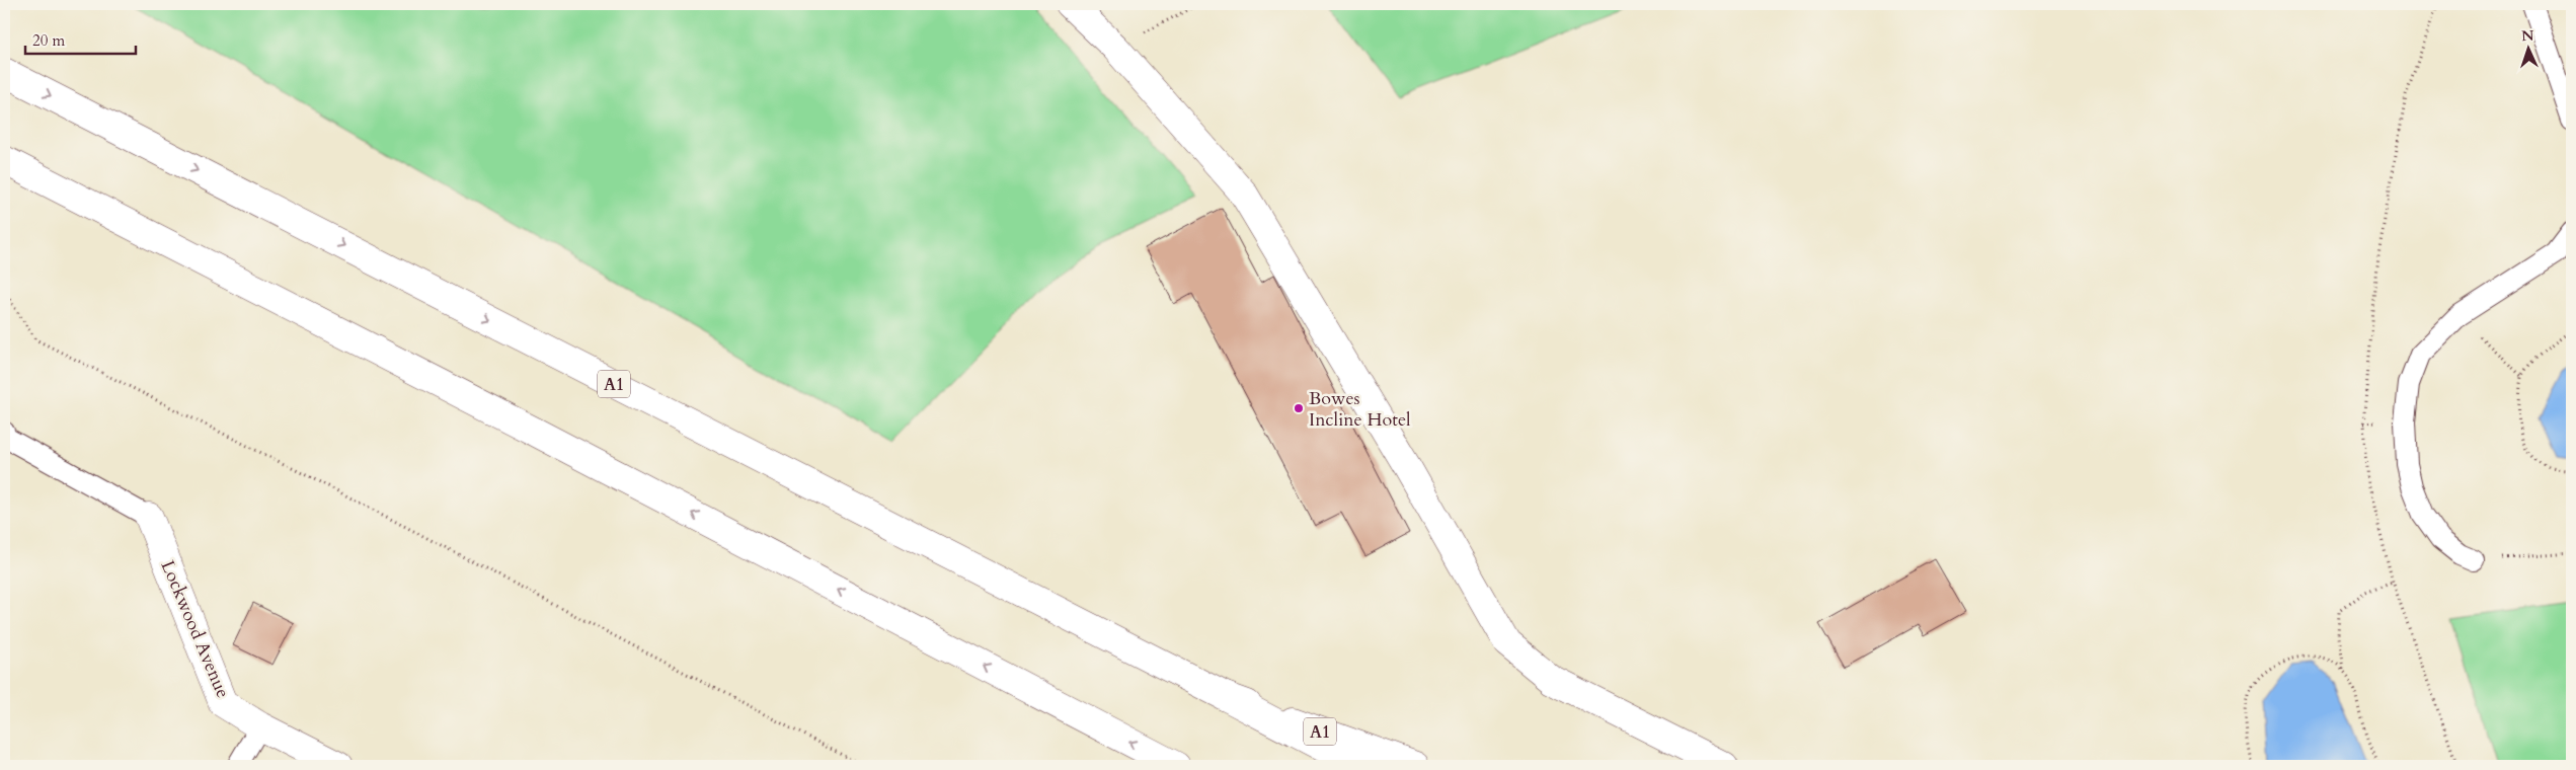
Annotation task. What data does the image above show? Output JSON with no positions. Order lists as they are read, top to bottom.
{
  "streets": {
    "main road": ["A1", "Lockwood Avenue"]
  },
  "places": ["Bowes Incline Hotel"],
  "scale_bar": "20 m",
  "north": "top"
}
